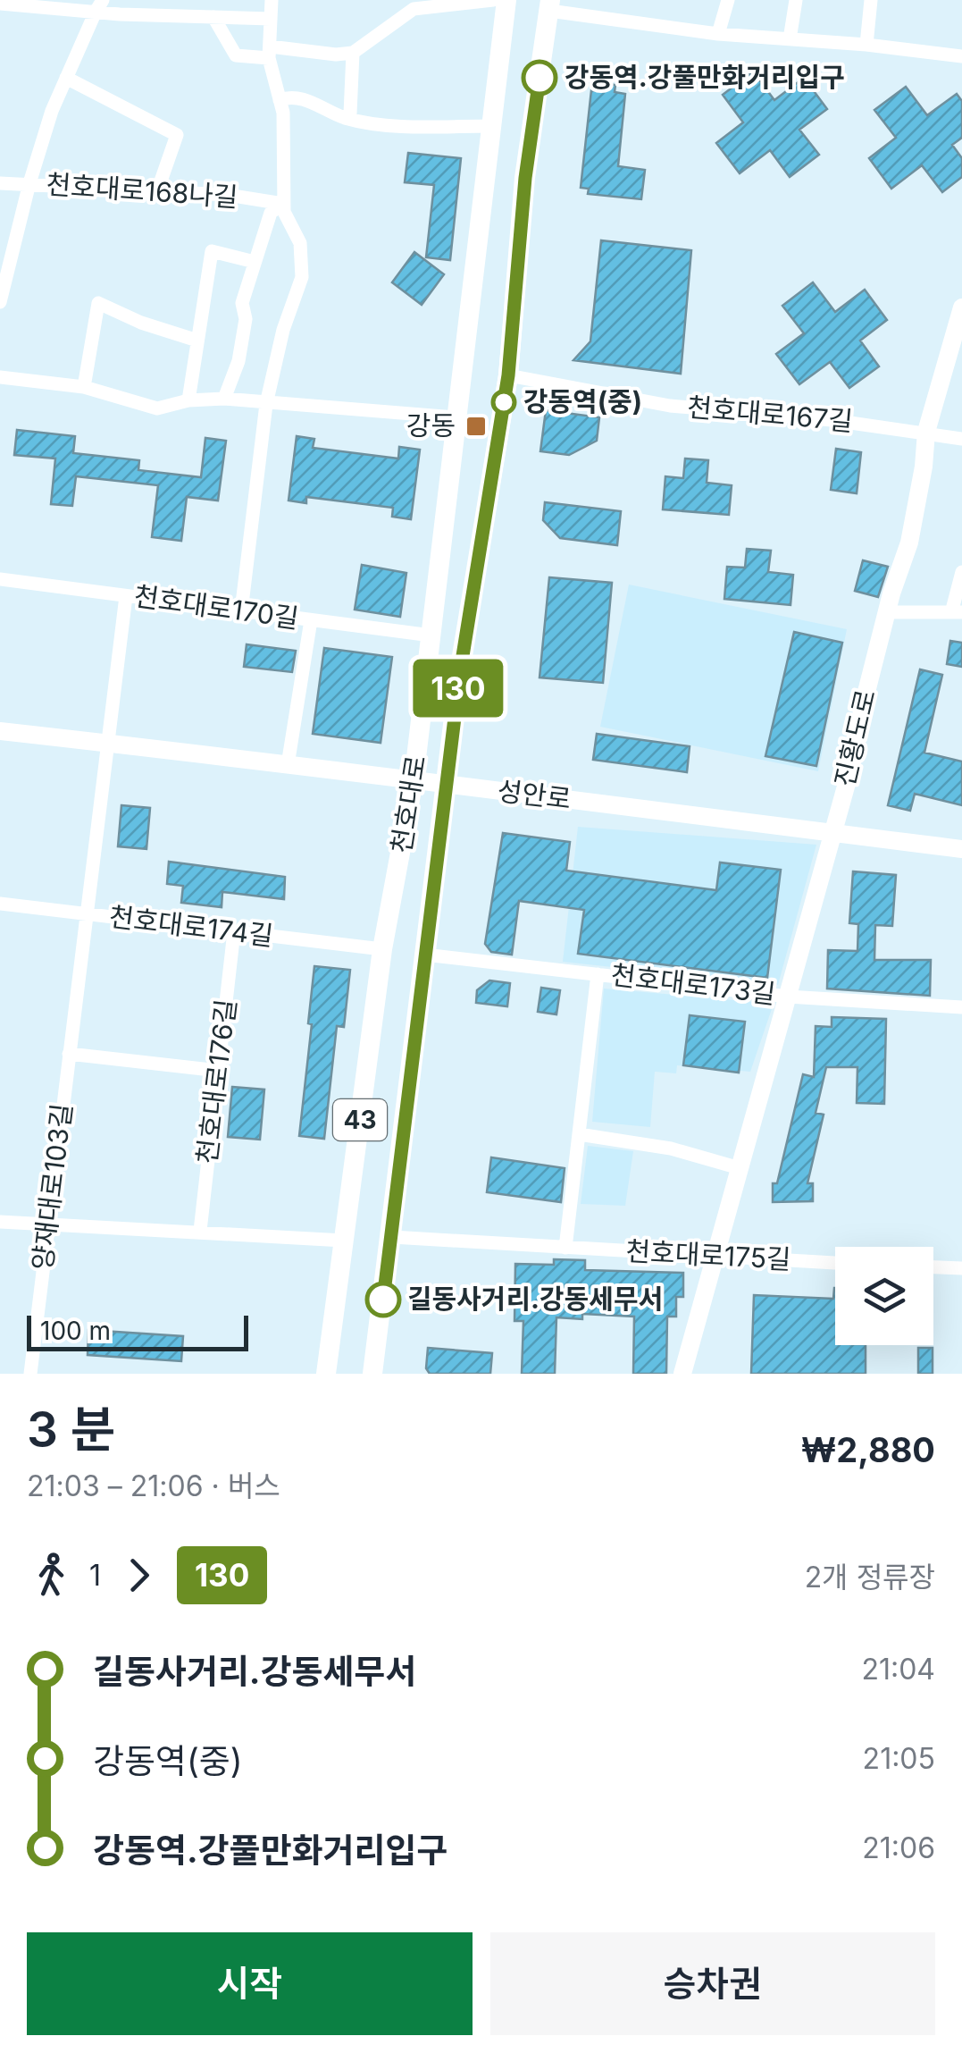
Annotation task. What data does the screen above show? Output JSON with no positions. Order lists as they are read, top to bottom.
{
  "streets": {
    "main road": ["천호대로", "43"],
    "street": [
      "천호대로168나길",
      "천호대로167길",
      "천호대로170길",
      "진황도로",
      "성안로",
      "천호대로174길",
      "천호대로173길",
      "천호대로176길",
      "양재대로103길",
      "천호대로175길"
    ]
  },
  "crossings": [
    ["천호대로167길", "진황도로"],
    ["천호대로167길", "천호대로"],
    ["천호대로170길", "천호대로"],
    ["진황도로", "성안로"],
    ["진황도로", "천호대로173길"],
    ["진황도로", "천호대로175길"],
    ["성안로", "천호대로"],
    ["성안로", "양재대로103길"],
    ["천호대로", "천호대로174길"],
    ["천호대로", "천호대로173길"],
    ["천호대로", "천호대로175길"],
    ["천호대로174길", "천호대로176길"],
    ["천호대로174길", "양재대로103길"]
  ],
  "places": {
    "other": ["강동역.강풀만화거리입구", "강동역(중)", "길동사거리.강동세무서"],
    "transit": ["강동"]
  },
  "lines": ["bus line 130"],
  "scale_bar": "100 m",
  "page": {
    "on_map": "130",
    "scale": "100 m",
    "heading": ["3 분", "21:03 – 21:06 · 버스", "₩2,880"],
    "legs": ["1", "130", "2개 정류장"],
    "list": [
      {
        "name": "길동사거리.강동세무서",
        "value": "21:04"
      },
      {
        "name": "강동역(중)",
        "value": "21:05"
      },
      {
        "name": "강동역.강풀만화거리입구",
        "value": "21:06"
      }
    ],
    "buttons": ["시작", "승차권"]
  }
}
